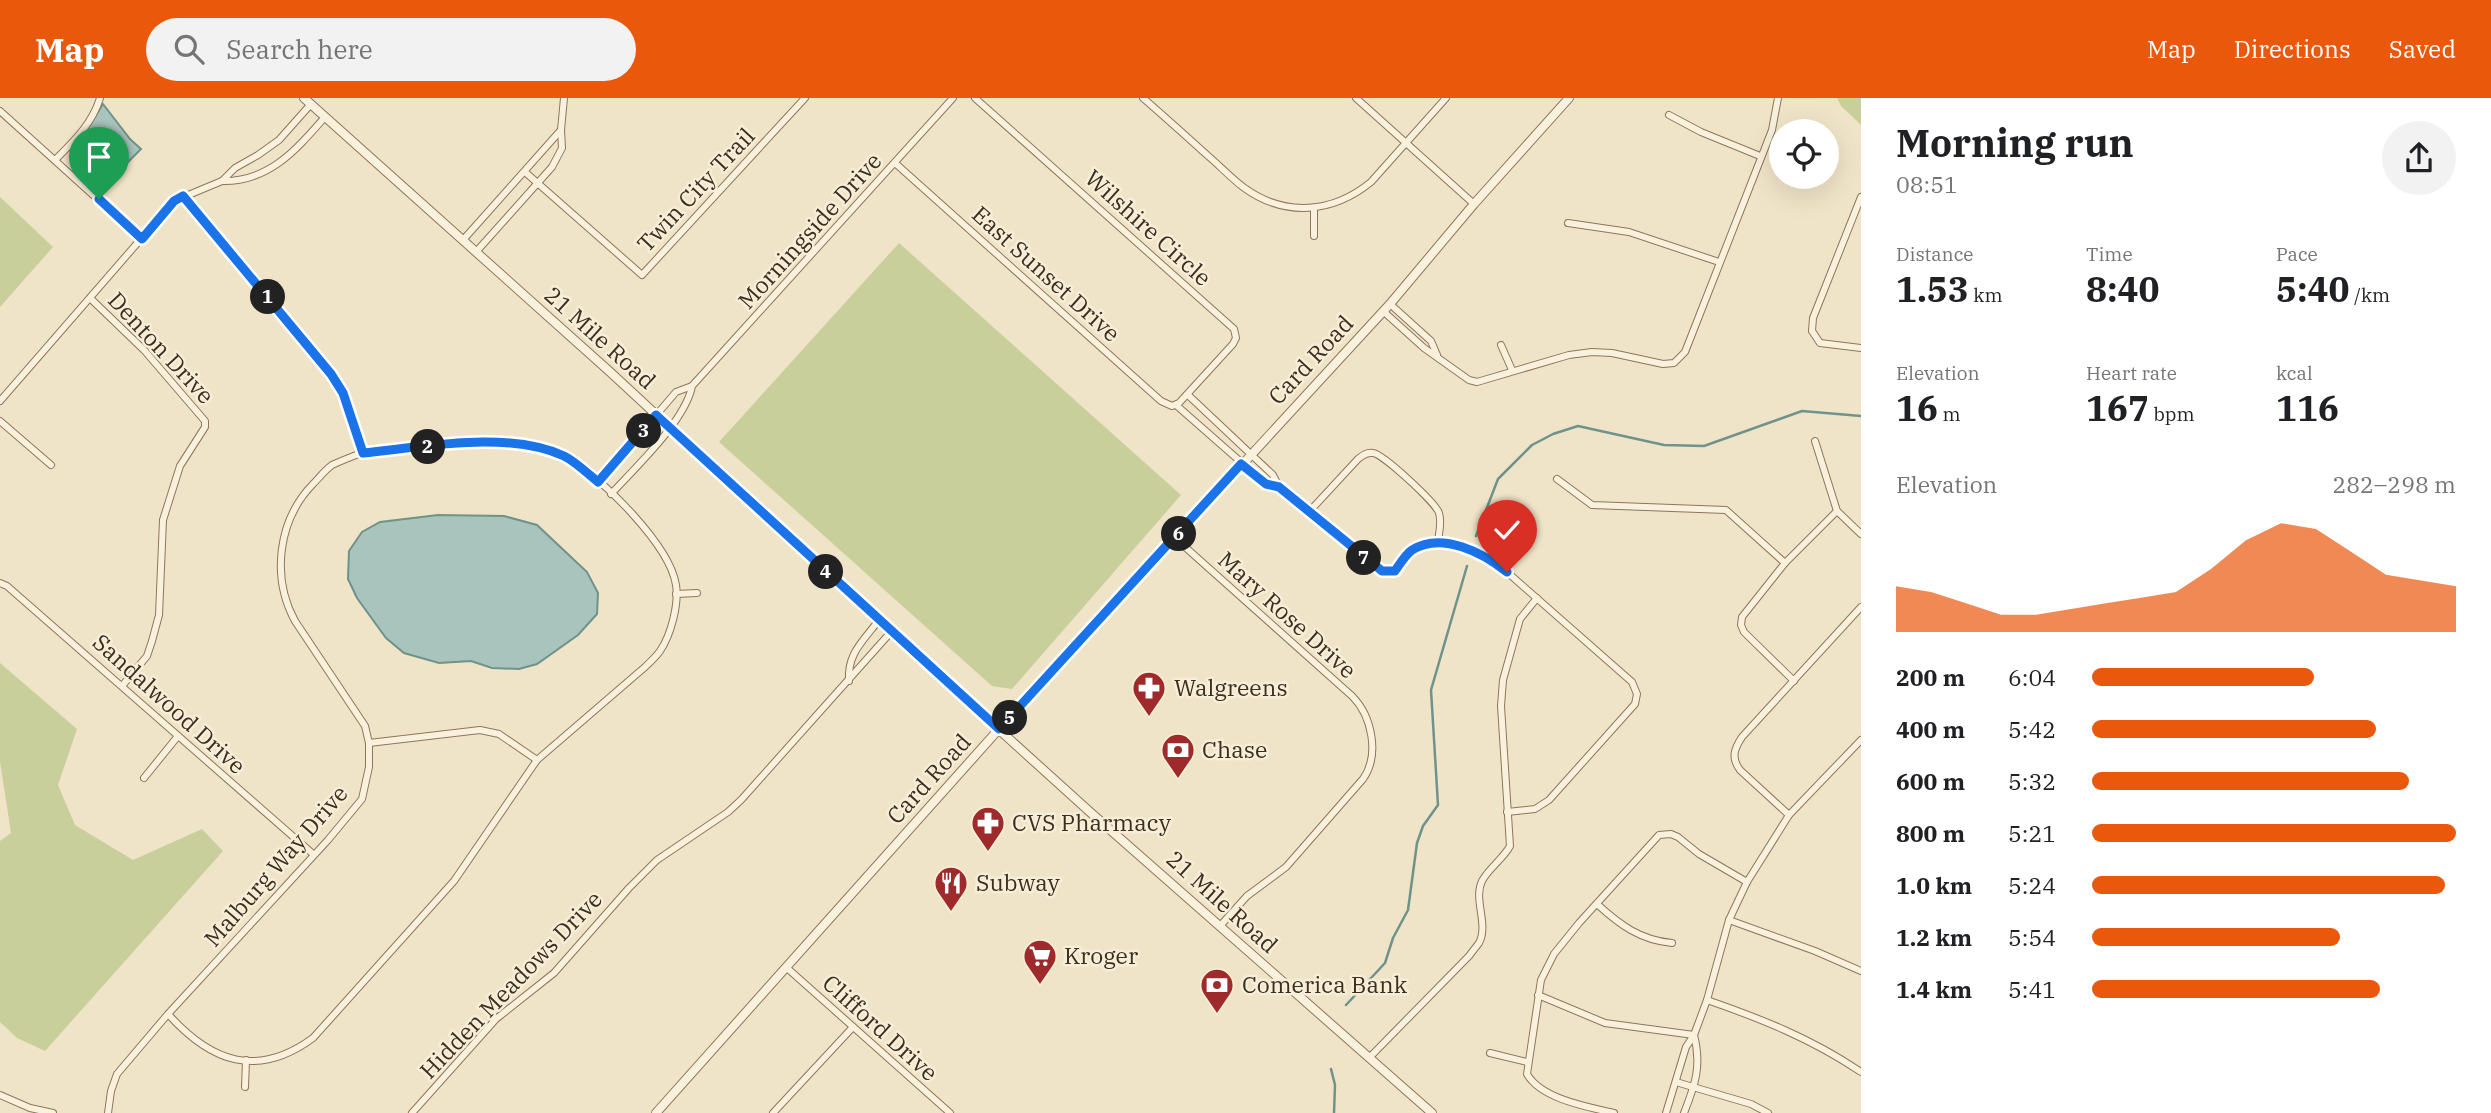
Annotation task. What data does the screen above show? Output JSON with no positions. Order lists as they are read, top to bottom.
{
  "streets": {
    "street": [
      "Twin City Trail",
      "Wilshire Circle",
      "Morningside Drive",
      "East Sunset Drive",
      "21 Mile Road",
      "Denton Drive",
      "Card Road",
      "Mary Rose Drive",
      "Sandalwood Drive",
      "Malburg Way Drive",
      "Hidden Meadows Drive",
      "Clifford Drive"
    ]
  },
  "crossings": [
    ["Morningside Drive", "East Sunset Drive"],
    ["Morningside Drive", "21 Mile Road"],
    ["Morningside Drive", "Malburg Way Drive"],
    ["East Sunset Drive", "Card Road"],
    ["21 Mile Road", "Card Road"],
    ["21 Mile Road", "Mary Rose Drive"],
    ["21 Mile Road", "Hidden Meadows Drive"],
    ["Denton Drive", "Sandalwood Drive"],
    ["Card Road", "Mary Rose Drive"],
    ["Card Road", "Clifford Drive"],
    ["Sandalwood Drive", "Malburg Way Drive"]
  ],
  "places": {
    "pharmacy": ["Walgreens", "CVS Pharmacy"],
    "bank": ["Chase", "Comerica Bank"],
    "restaurant": ["Subway"],
    "supermarket": ["Kroger"]
  },
  "page": {
    "header": "Map",
    "search": "Search here",
    "nav": ["Map", "Directions", "Saved"],
    "heading": ["Morning run", "08:51"],
    "stats": [
      ["Distance", "1.53 km"],
      ["Time", "8:40"],
      ["Pace", "5:40 /km"],
      ["Elevation", "16 m"],
      ["Heart rate", "167 bpm"],
      ["kcal", "116"]
    ],
    "pins": [
      "1",
      "3",
      "2",
      "6",
      "7",
      "4",
      "5"
    ],
    "chart": ["Elevation", "282–298 m"],
    "list": [
      {
        "name": "200 m",
        "note": "6:04"
      },
      {
        "name": "400 m",
        "note": "5:42"
      },
      {
        "name": "600 m",
        "note": "5:32"
      },
      {
        "name": "800 m",
        "note": "5:21"
      },
      {
        "name": "1.0 km",
        "note": "5:24"
      },
      {
        "name": "1.2 km",
        "note": "5:54"
      },
      {
        "name": "1.4 km",
        "note": "5:41"
      }
    ]
  }
}
